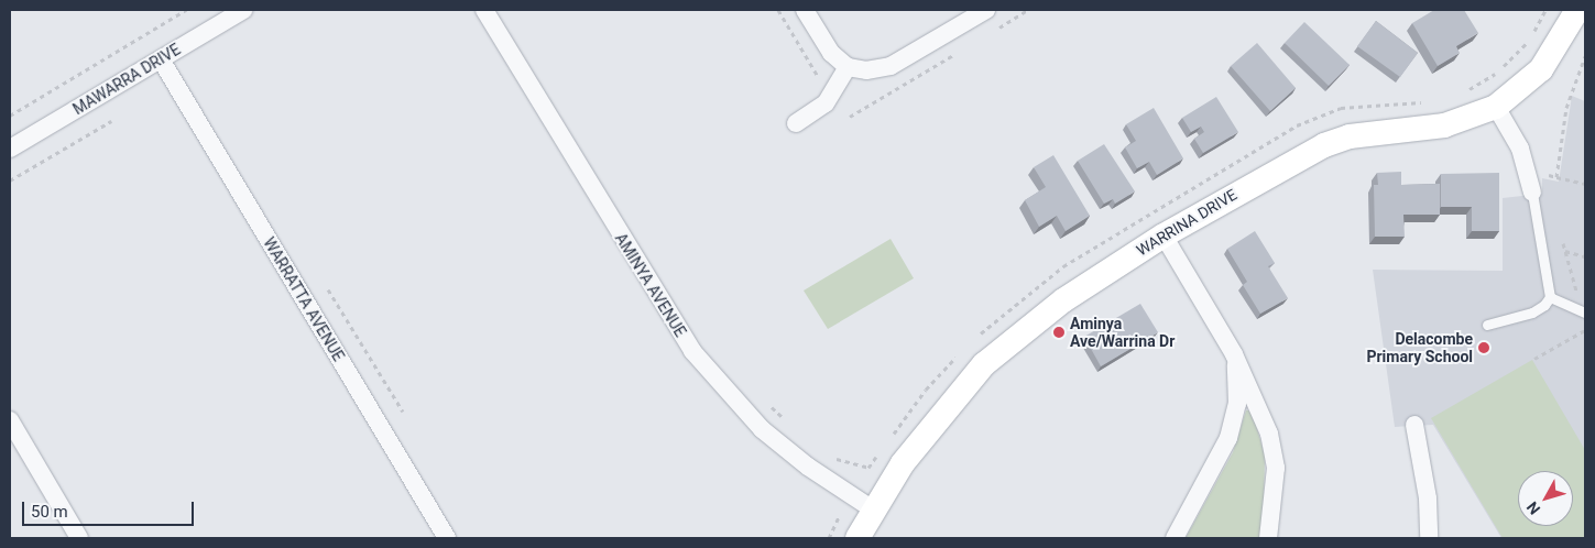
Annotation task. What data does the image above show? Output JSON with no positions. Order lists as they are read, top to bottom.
{
  "streets": {
    "street": [
      "MAWARRA DRIVE",
      "WARRINA DRIVE",
      "AMINYA AVENUE",
      "WARRATTA AVENUE"
    ]
  },
  "crossings": [
    ["MAWARRA DRIVE", "WARRATTA AVENUE"],
    ["WARRINA DRIVE", "AMINYA AVENUE"]
  ],
  "places": ["Aminya Ave/Warrina Dr", "Delacombe Primary School"],
  "scale_bar": "50 m",
  "north": "bottom left"
}
